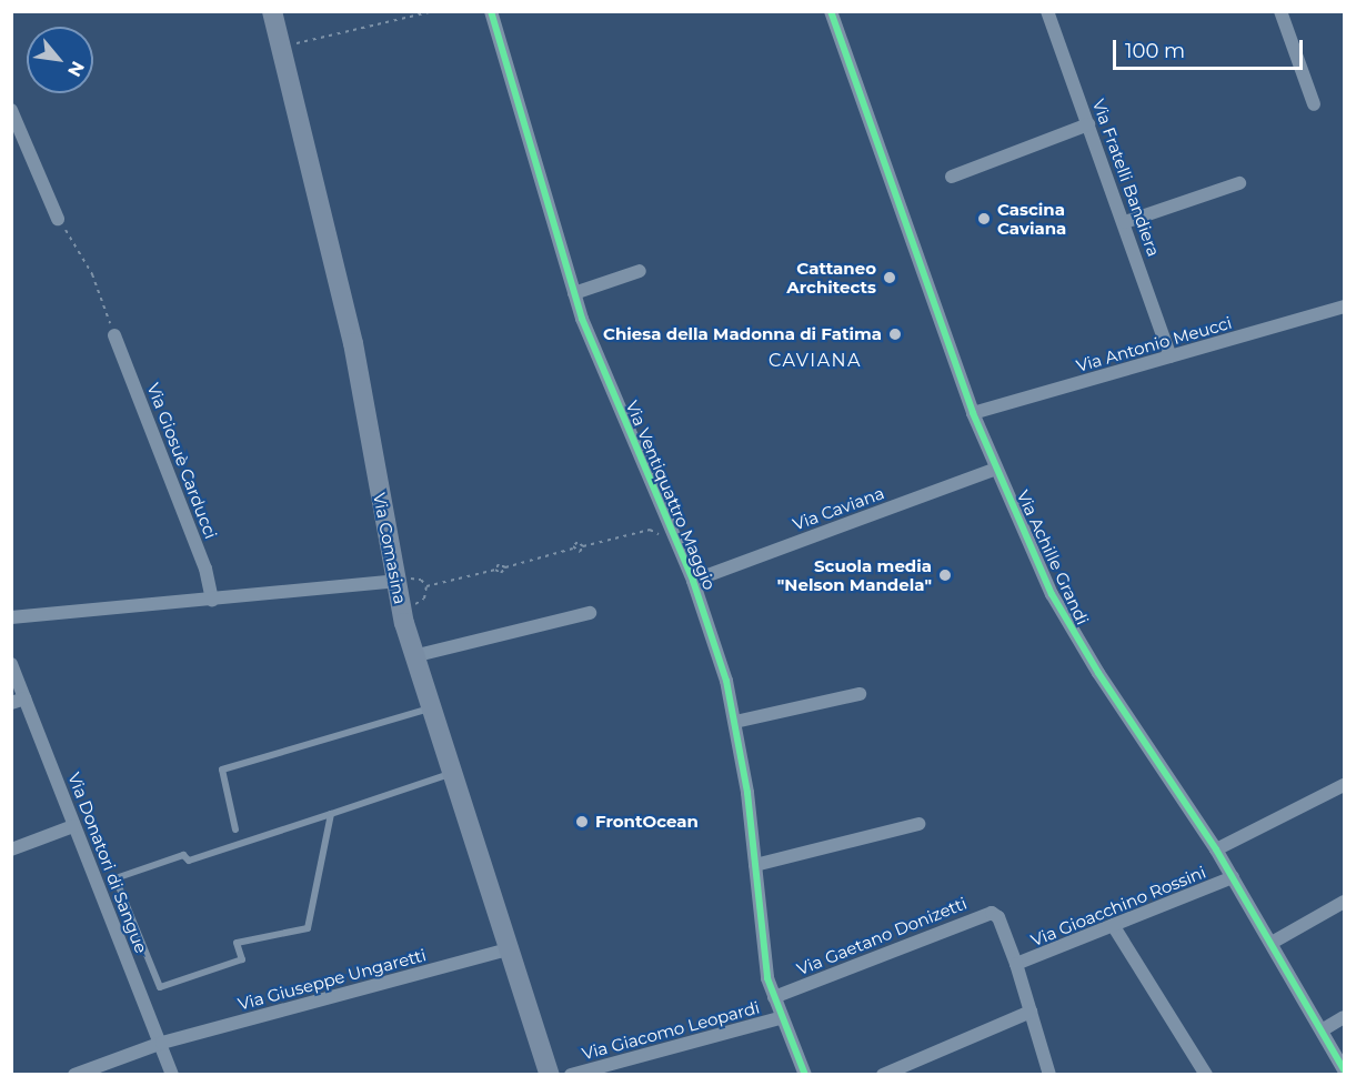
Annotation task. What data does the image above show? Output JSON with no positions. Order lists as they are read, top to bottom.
{
  "streets": {
    "street": [
      "Via Fratelli Bandiera",
      "Via Antonio Meucci",
      "Via Giosuè Carducci",
      "Via Ventiquattro Maggio",
      "Via Caviana",
      "Via Comasina",
      "Via Achille Grandi",
      "Via Donatori di Sangue",
      "Via Gioacchino Rossini",
      "Via Gaetano Donizetti",
      "Via Giuseppe Ungaretti",
      "Via Giacomo Leopardi"
    ]
  },
  "crossings": [
    ["Via Fratelli Bandiera", "Via Antonio Meucci"],
    ["Via Antonio Meucci", "Via Achille Grandi"],
    ["Via Ventiquattro Maggio", "Via Caviana"],
    ["Via Ventiquattro Maggio", "Via Gaetano Donizetti"],
    ["Via Ventiquattro Maggio", "Via Giacomo Leopardi"],
    ["Via Caviana", "Via Achille Grandi"],
    ["Via Comasina", "Via Giuseppe Ungaretti"],
    ["Via Achille Grandi", "Via Gioacchino Rossini"],
    ["Via Donatori di Sangue", "Via Giuseppe Ungaretti"],
    ["Via Gioacchino Rossini", "Via Gaetano Donizetti"]
  ],
  "districts": ["CAVIANA"],
  "places": [
    "Cascina Caviana",
    "Cattaneo Architects",
    "Chiesa della Madonna di Fatima",
    "Scuola media \"Nelson Mandela\"",
    "FrontOcean"
  ],
  "scale_bar": "100 m",
  "north": "bottom right"
}
